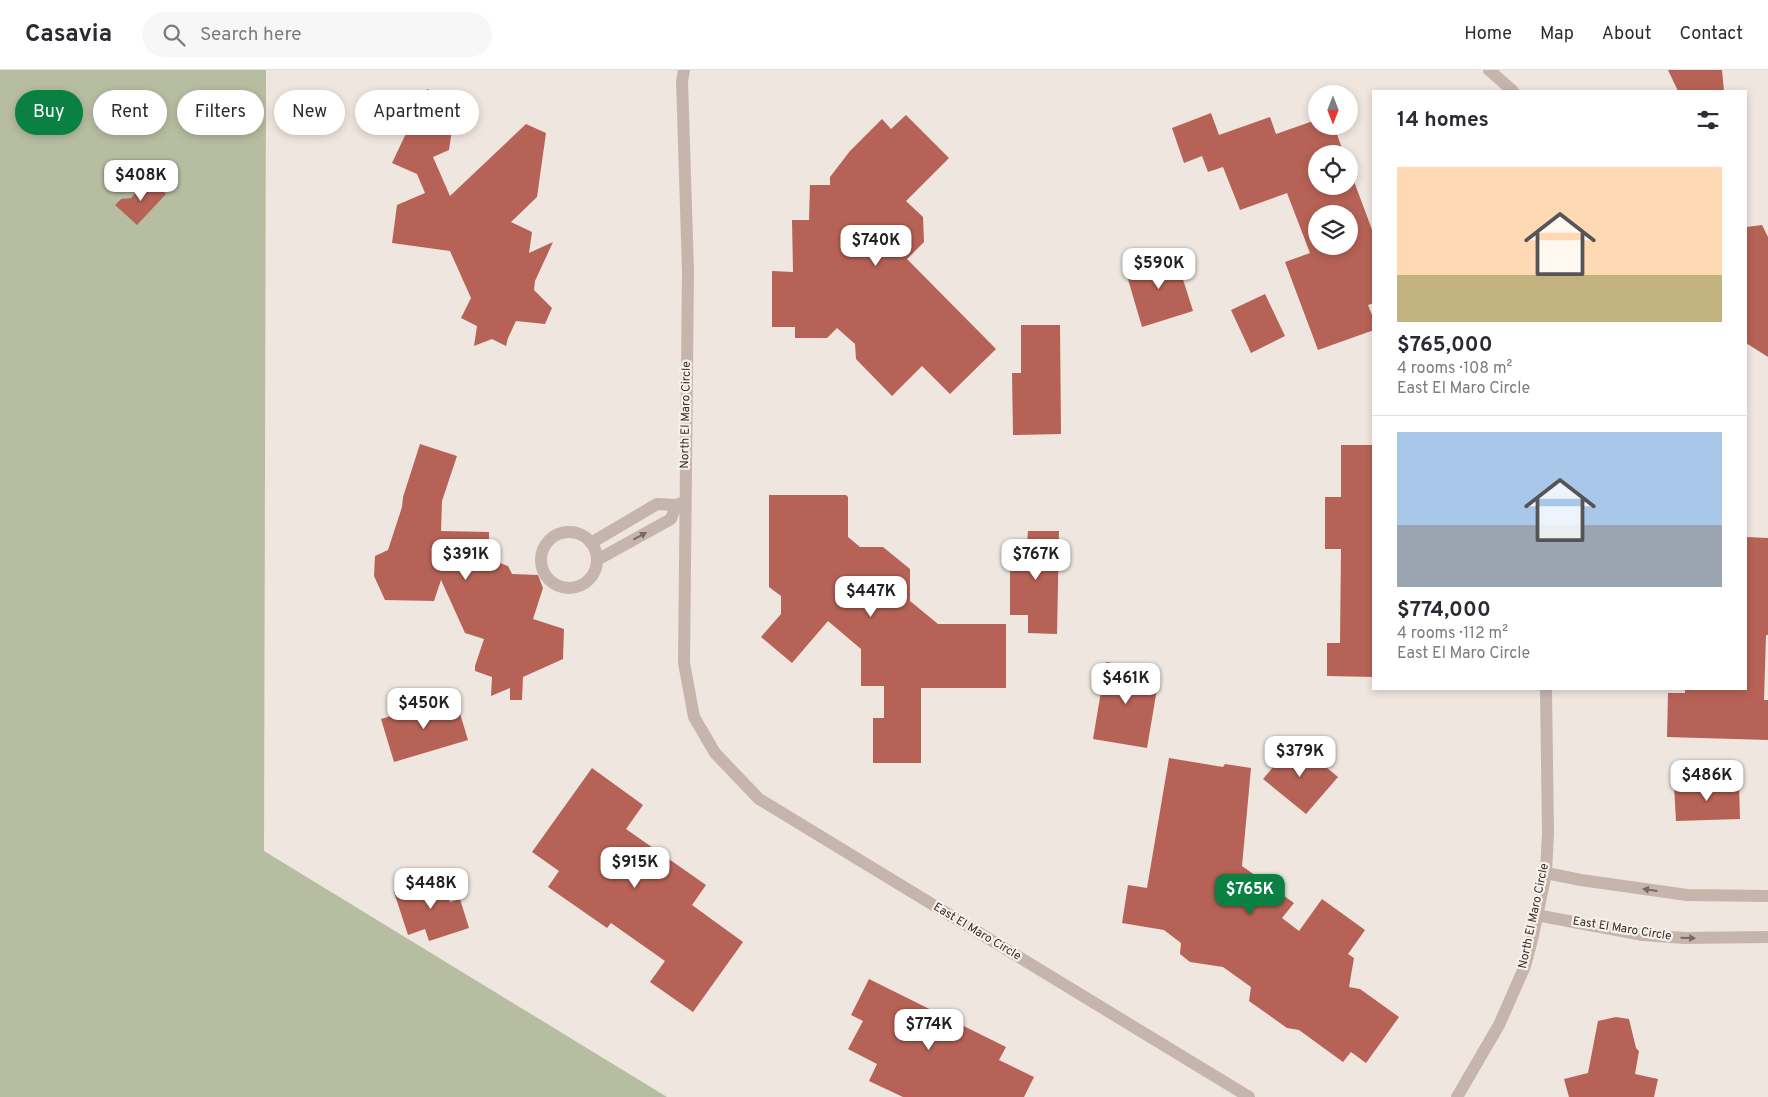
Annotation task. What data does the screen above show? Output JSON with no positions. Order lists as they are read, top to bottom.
{
  "streets": {
    "street": ["North El Maro Circle", "East El Maro Circle"]
  },
  "crossings": [
    ["North El Maro Circle", "East El Maro Circle"]
  ],
  "north": "bottom",
  "page": {
    "header": "Casavia",
    "search": "Search here",
    "nav": [
      "Home",
      "Map",
      "About",
      "Contact"
    ],
    "chip": [
      "Buy",
      "Rent",
      "Filters",
      "New",
      "Apartment"
    ],
    "heading": "14 homes",
    "list": [
      {
        "name": "$765,000",
        "note": "4 rooms · 108 m² · East El Maro Circle"
      },
      {
        "name": "$774,000",
        "note": "4 rooms · 112 m² · East El Maro Circle"
      }
    ],
    "price": [
      "$408K",
      "$740K",
      "$590K",
      "$391K",
      "$767K",
      "$447K",
      "$461K",
      "$450K",
      "$379K",
      "$486K",
      "$915K",
      "$448K",
      "$765K",
      "$774K"
    ]
  }
}
